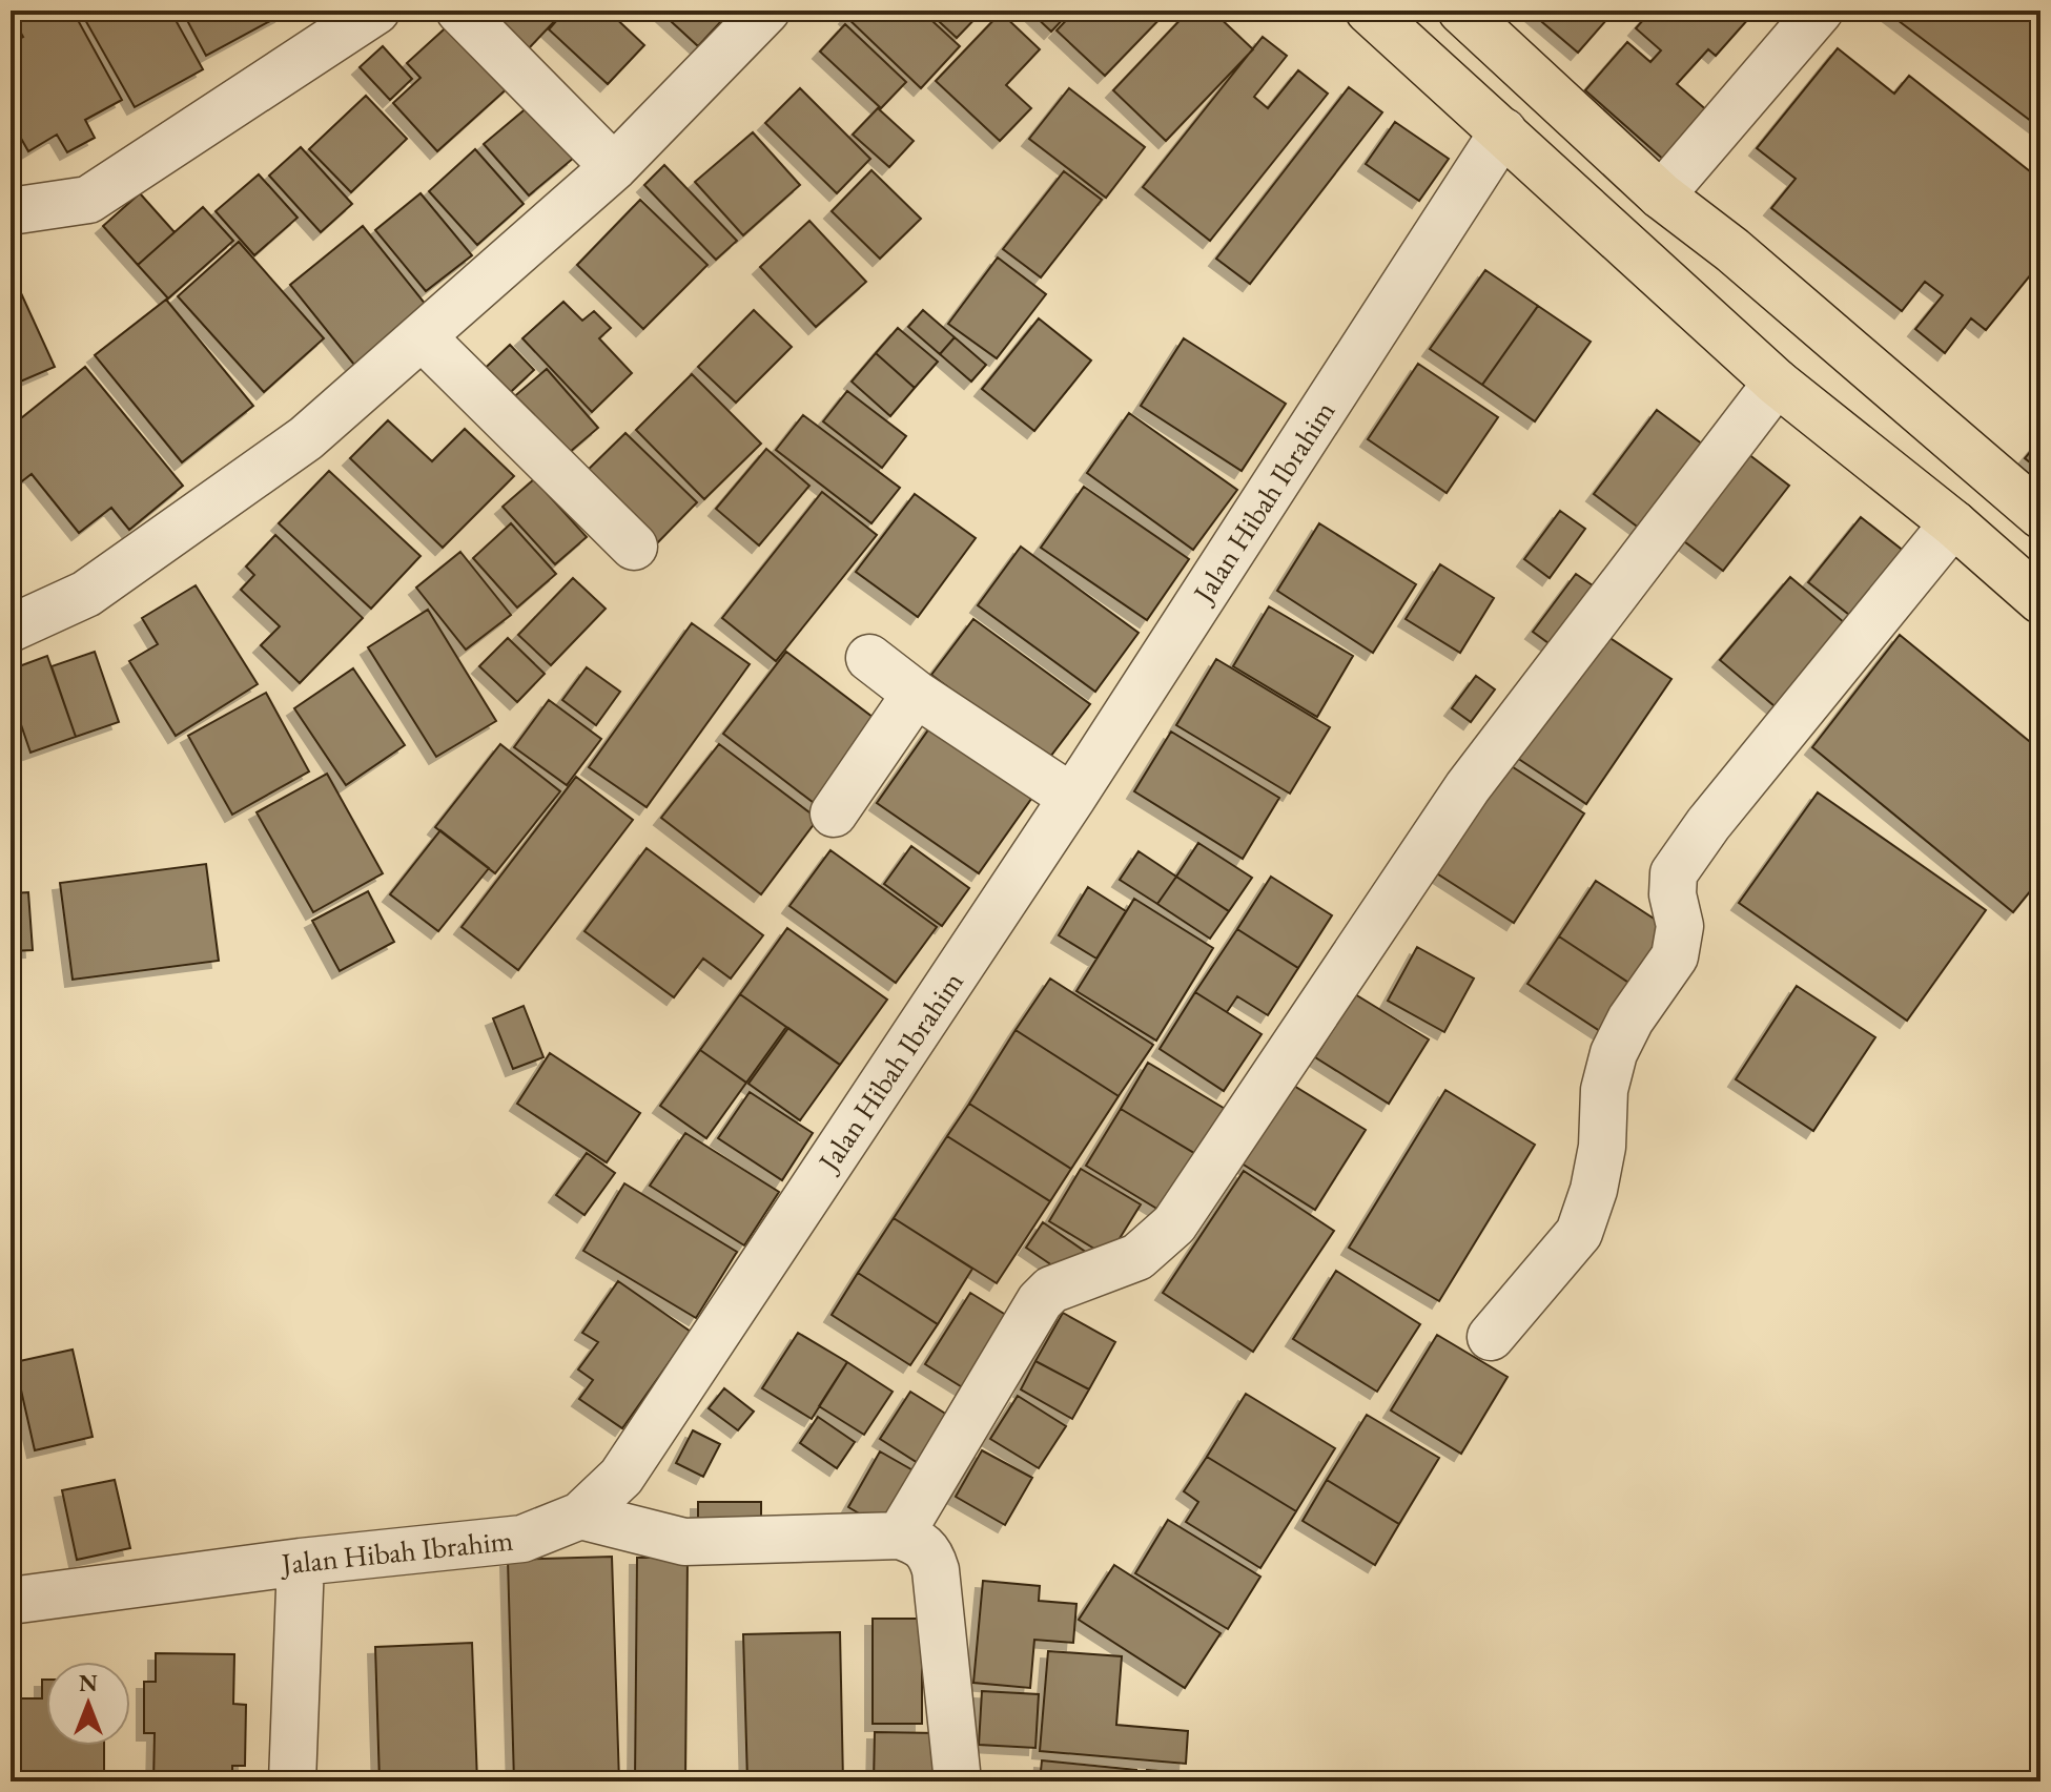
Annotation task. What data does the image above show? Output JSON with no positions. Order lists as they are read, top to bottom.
{
  "streets": {
    "street": ["Jalan Hibah Ibrahim"]
  },
  "north": "top"
}
